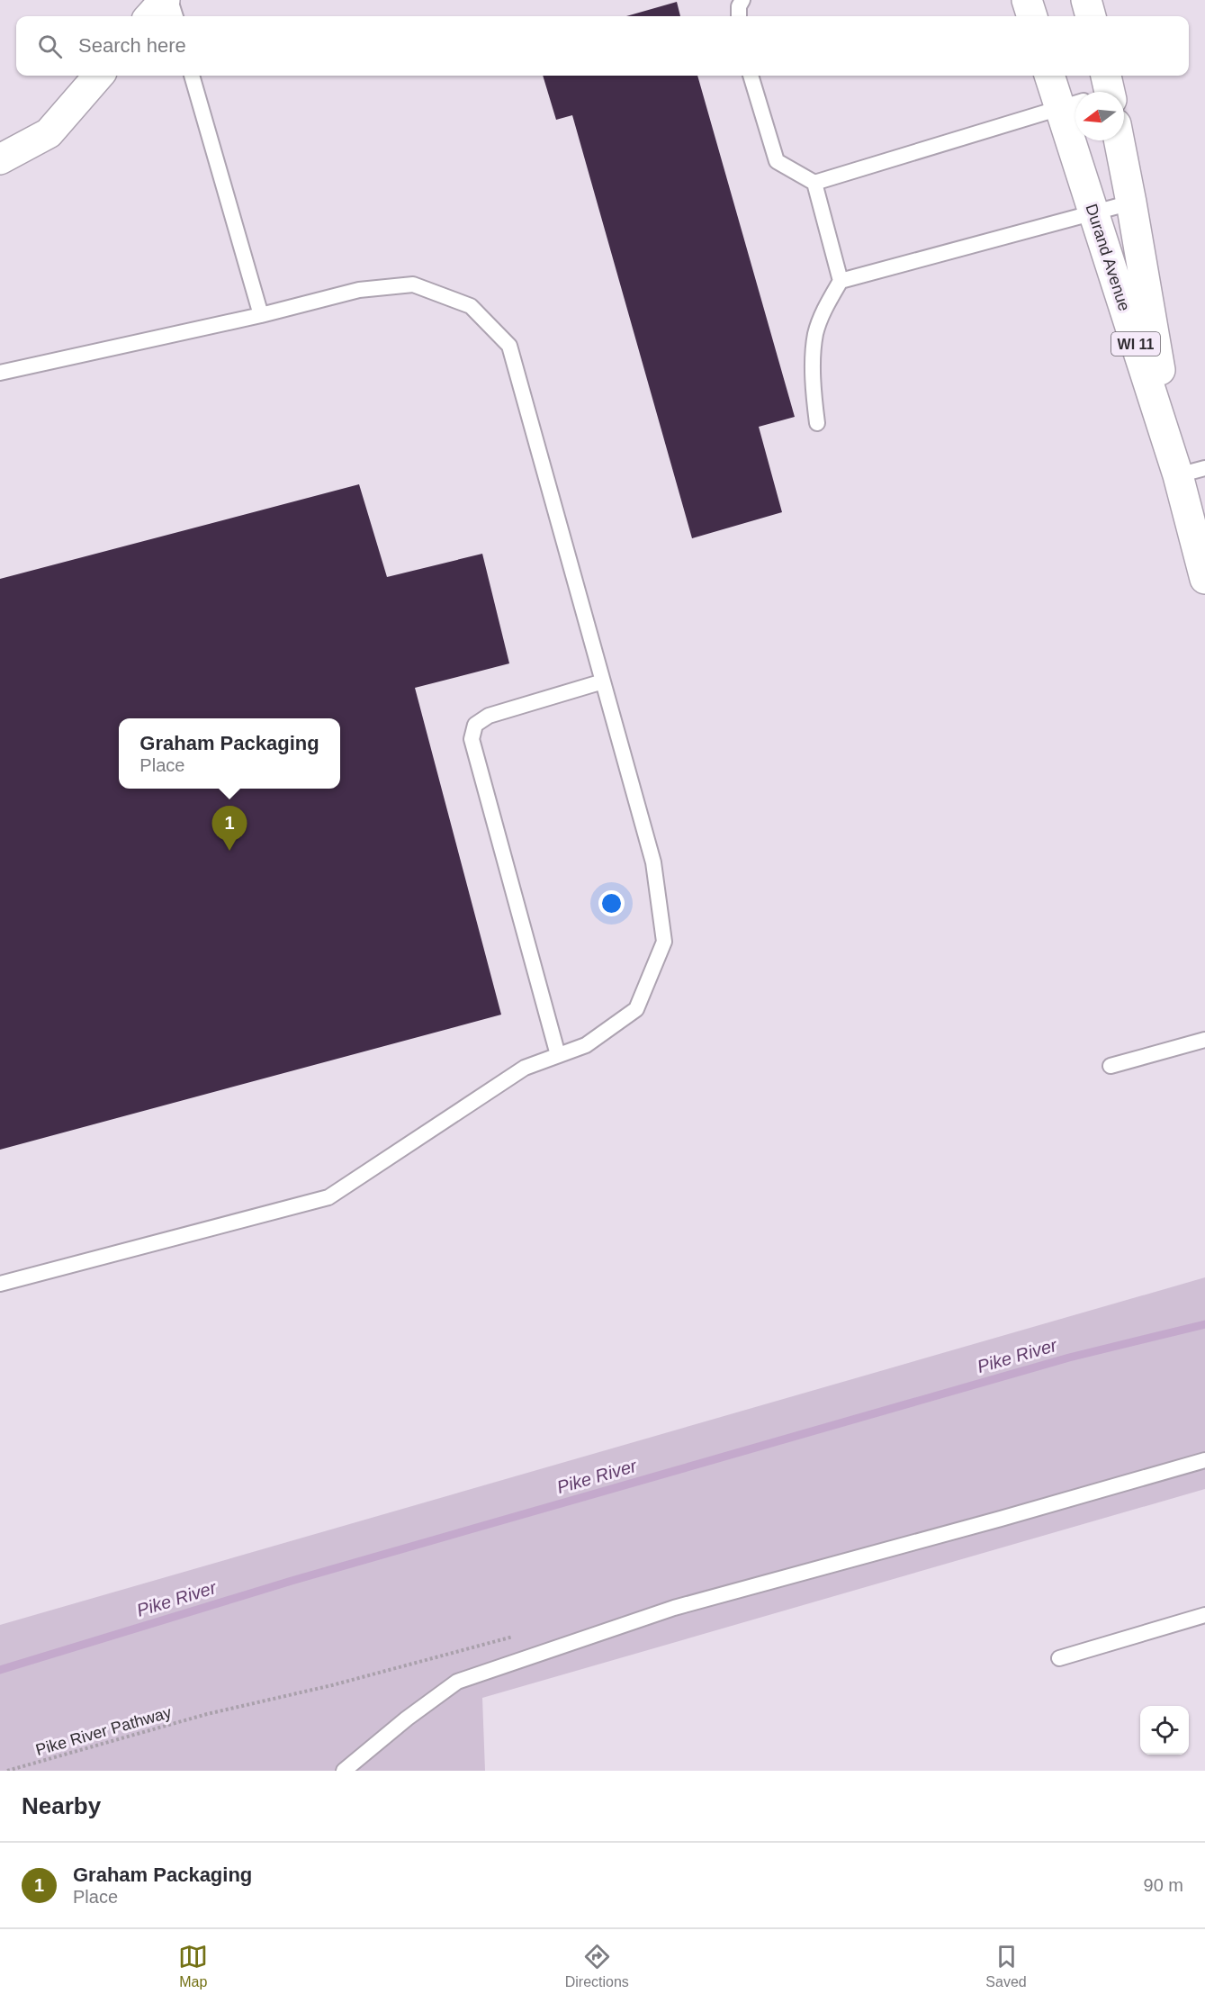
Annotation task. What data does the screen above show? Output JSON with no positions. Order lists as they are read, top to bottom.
{
  "streets": {
    "main road": ["Durand Avenue", "WI 11"],
    "path": ["Pike River Pathway"]
  },
  "water": ["Pike River"],
  "north": "left",
  "page": {
    "search": "Search here",
    "popup": ["Graham Packaging", "Place"],
    "pins": "1",
    "heading": "Nearby",
    "list": [
      {
        "mark": "1",
        "name": "Graham Packaging",
        "note": "Place",
        "value": "90 m"
      }
    ],
    "nav": ["Map", "Directions", "Saved"]
  }
}
